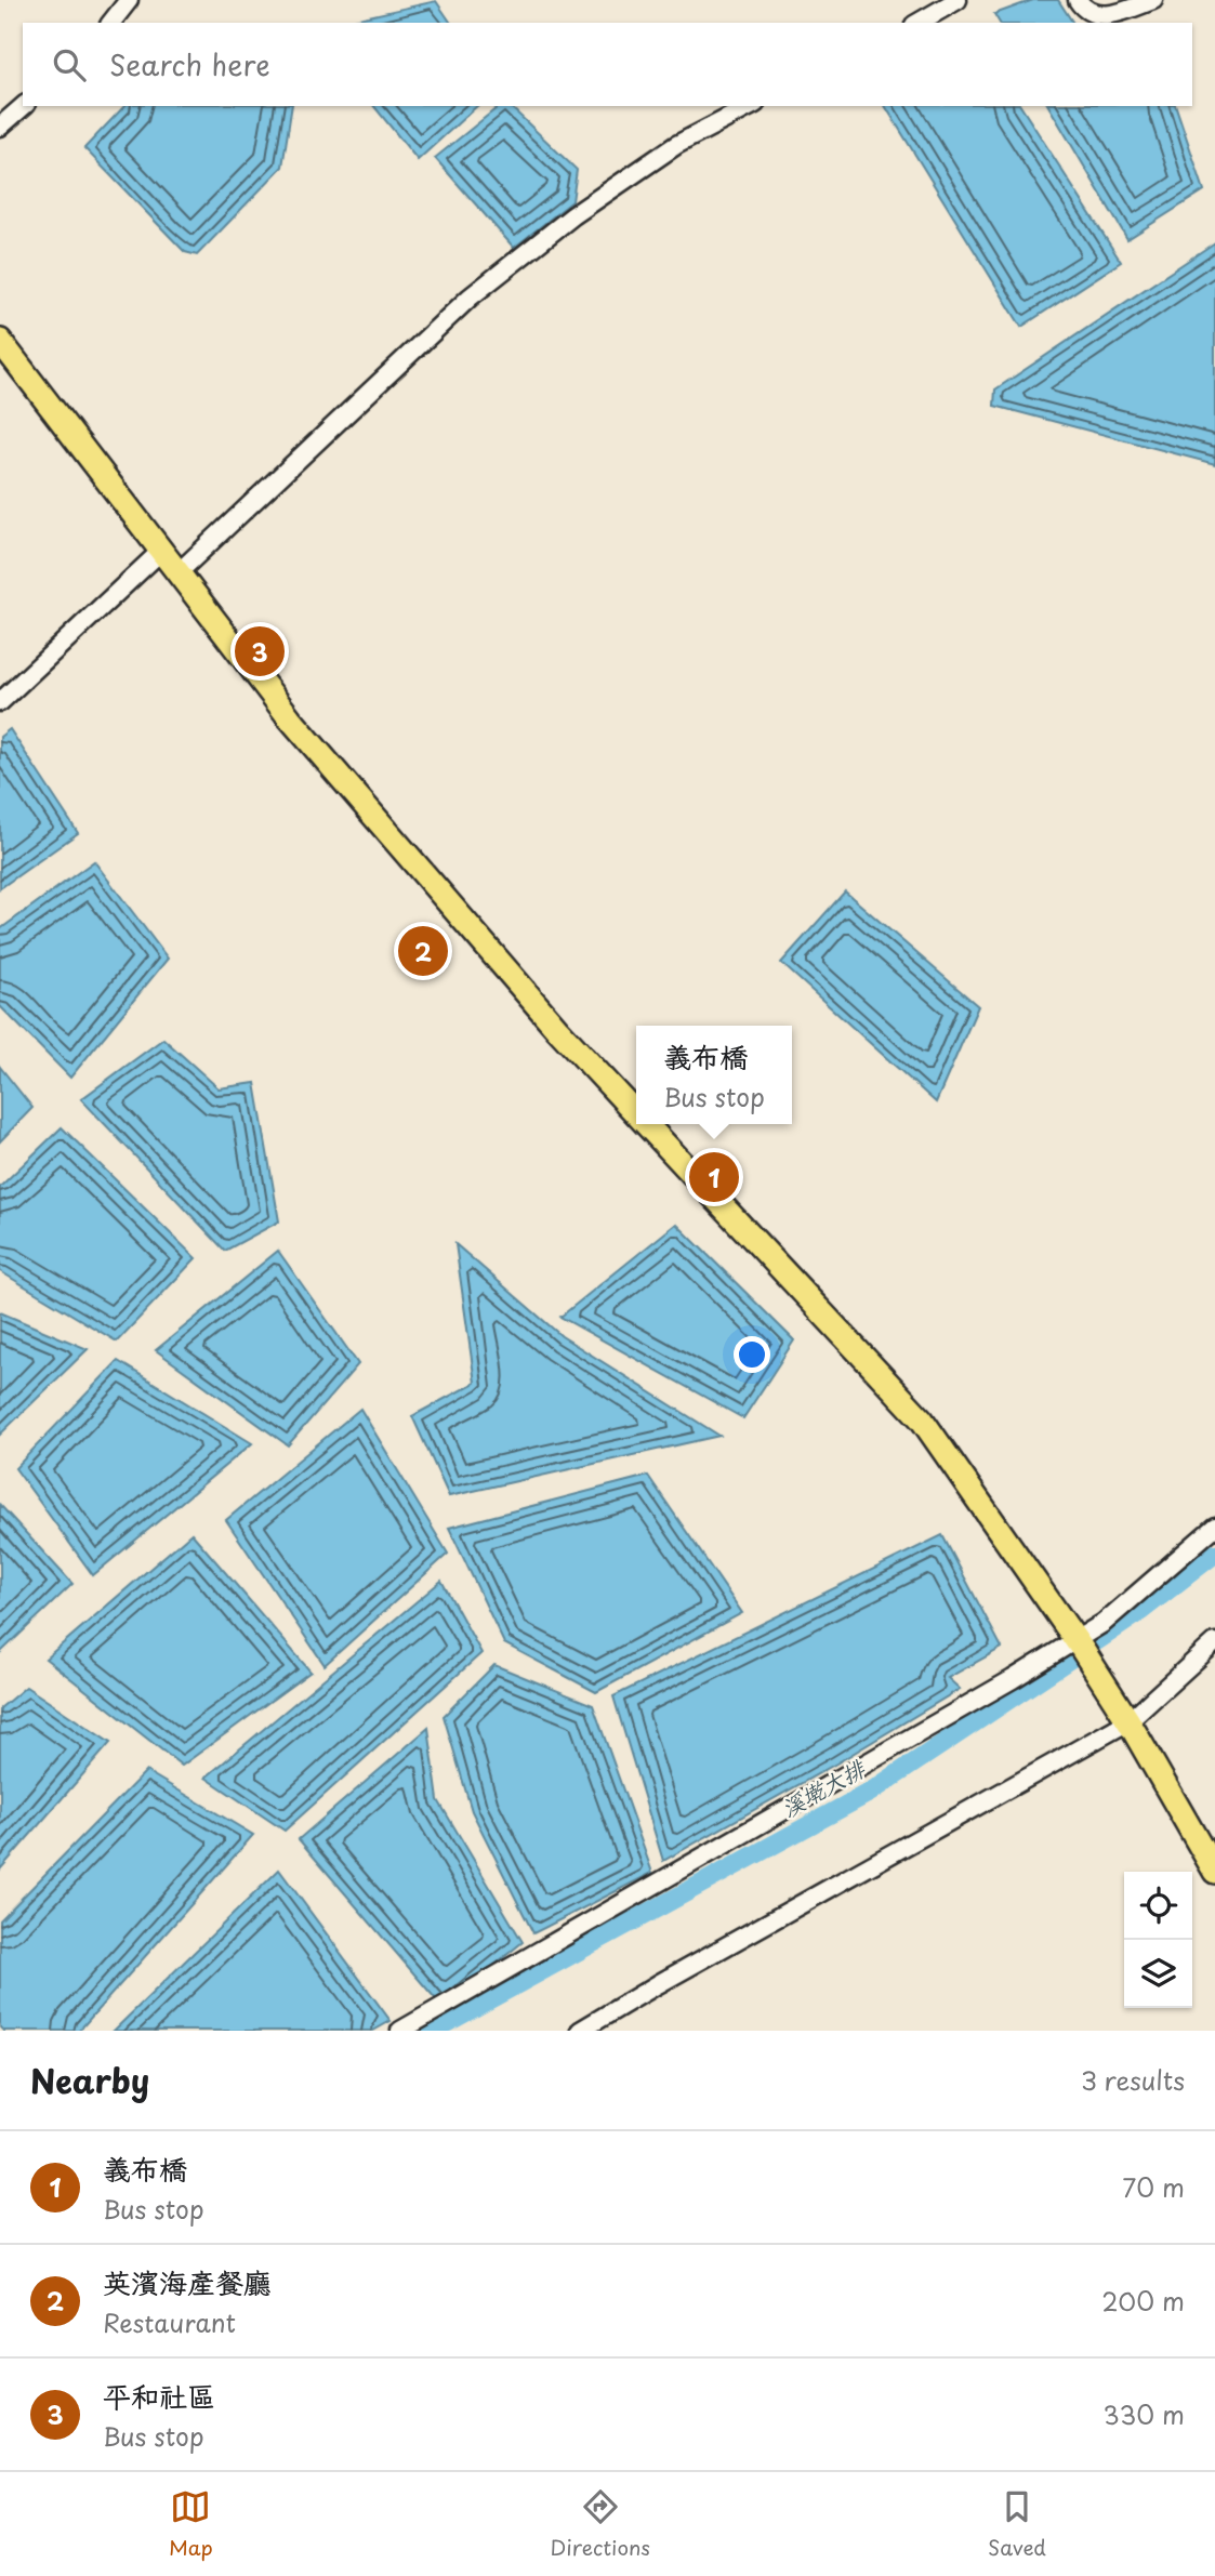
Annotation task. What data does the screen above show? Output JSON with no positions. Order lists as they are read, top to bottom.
{
  "water": ["溪墘大排"],
  "page": {
    "search": "Search here",
    "pins": ["3", "2", "1"],
    "popup": ["義布橋", "Bus stop"],
    "heading": ["Nearby", "3 results"],
    "list": [
      {
        "mark": "1",
        "name": "義布橋",
        "note": "Bus stop",
        "value": "70 m"
      },
      {
        "mark": "2",
        "name": "英濱海產餐廳",
        "note": "Restaurant",
        "value": "200 m"
      },
      {
        "mark": "3",
        "name": "平和社區",
        "note": "Bus stop",
        "value": "330 m"
      }
    ],
    "nav": ["Map", "Directions", "Saved"]
  }
}
